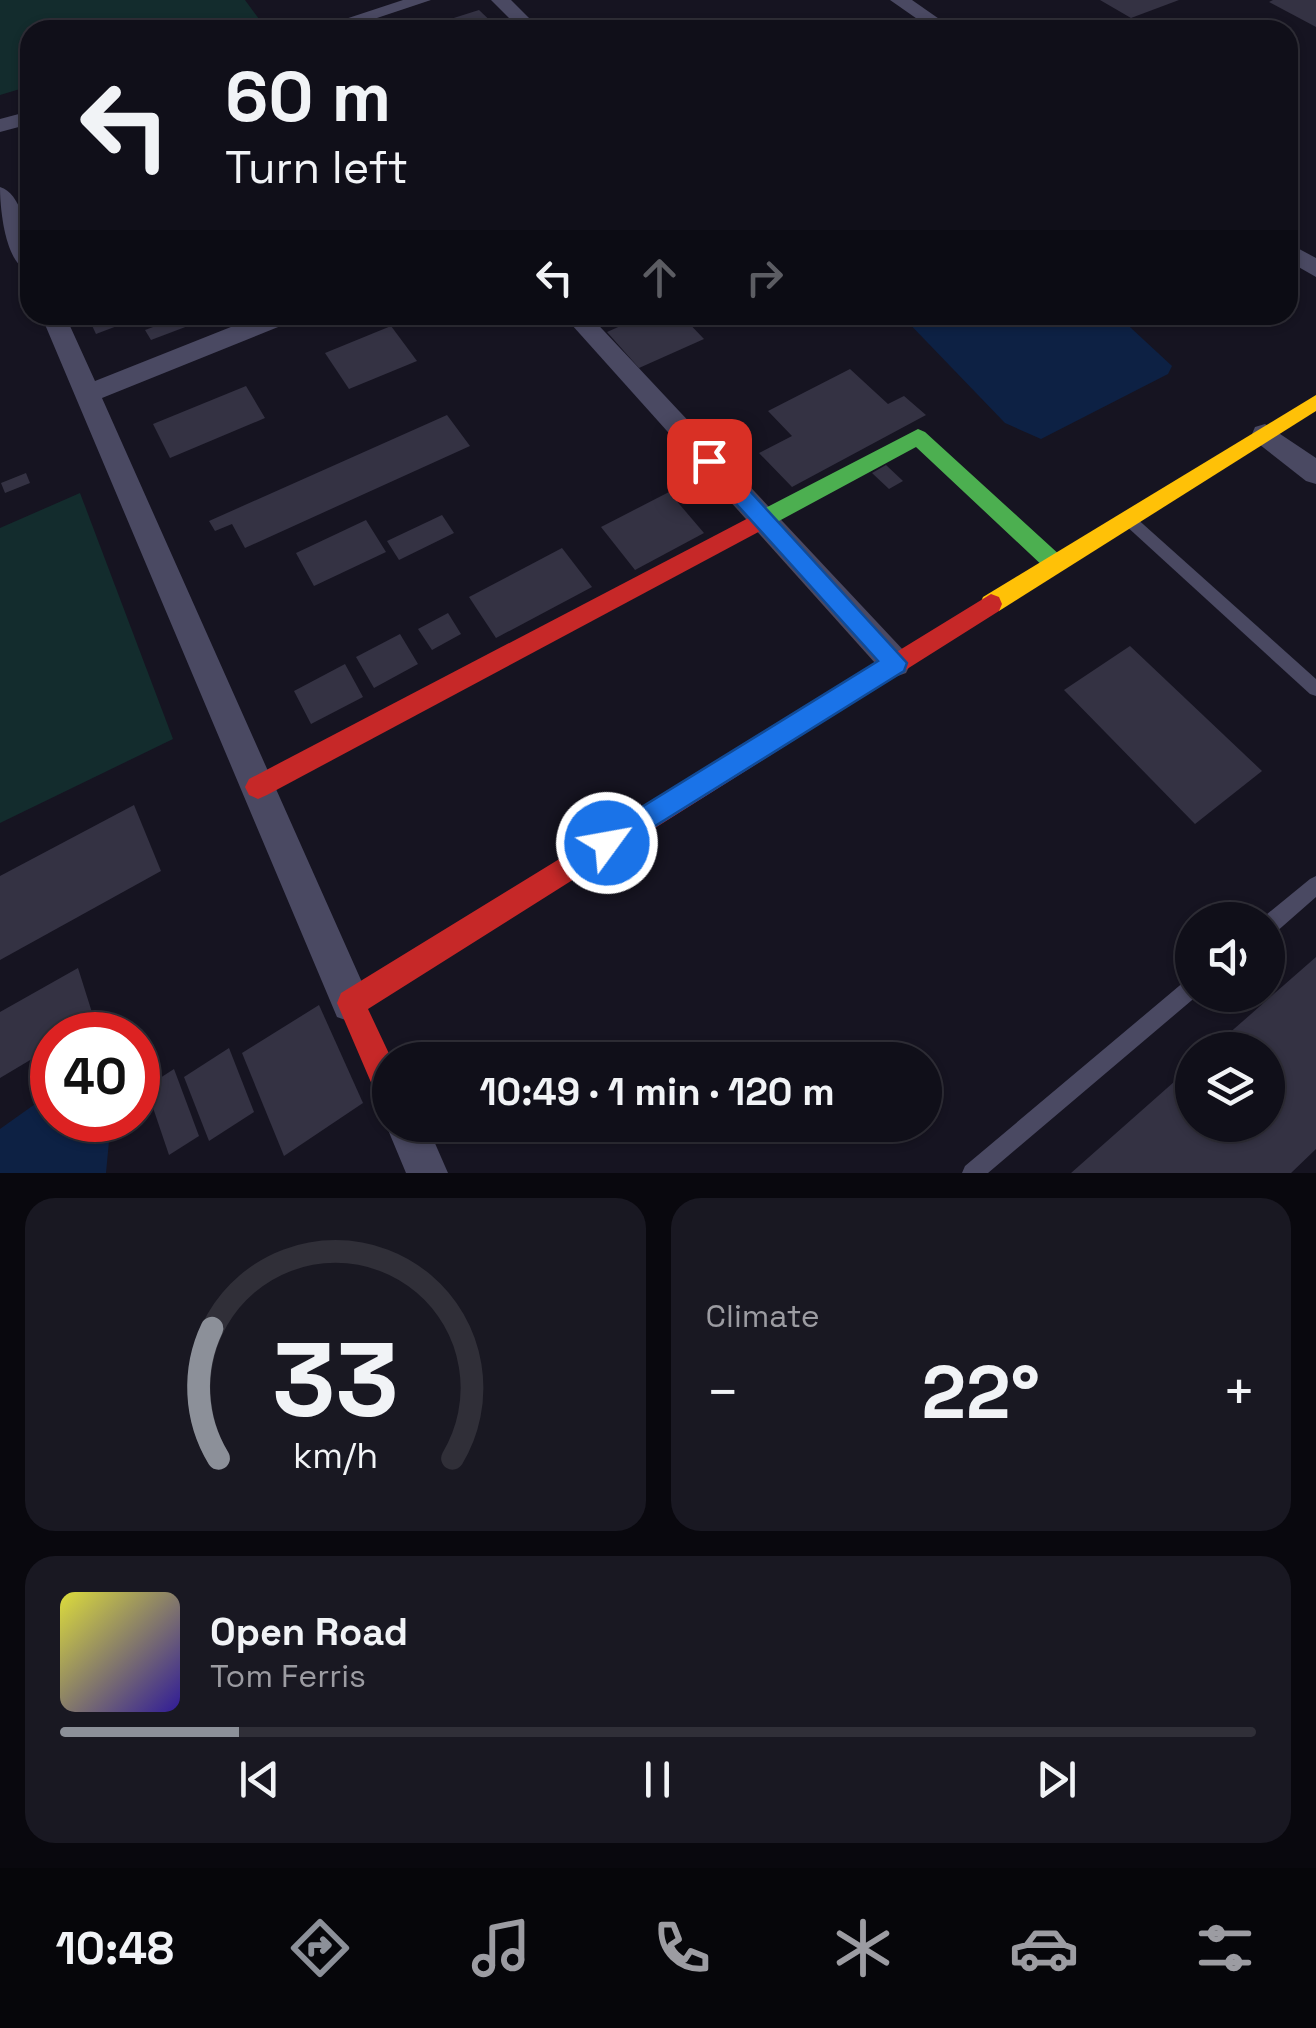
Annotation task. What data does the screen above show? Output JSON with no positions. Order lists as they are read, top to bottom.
{
  "page": {
    "turn": ["60 m", "Turn left"],
    "limit": "40",
    "trip": "10:49 · 1 min · 120 m",
    "tile": "Climate",
    "heat": ["−", "22°", "+"],
    "song": ["Open Road", "Tom Ferris"],
    "tabs": "10:48",
    "gauge": ["33", "km/h"]
  }
}
